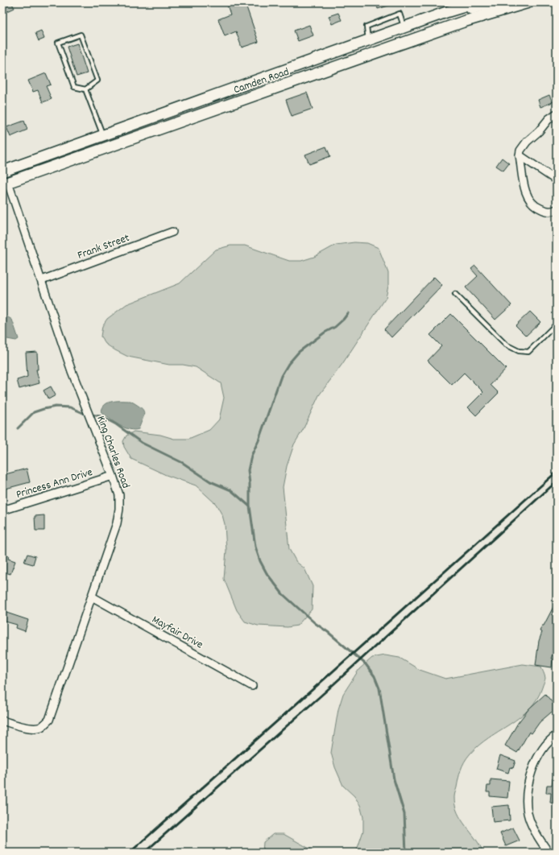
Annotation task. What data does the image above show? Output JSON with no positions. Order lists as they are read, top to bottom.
{
  "streets": {
    "main road": ["Camden Road"],
    "street": [
      "Frank Street",
      "King Charles Road",
      "Princess Ann Drive",
      "Mayfair Drive"
    ]
  },
  "crossings": [
    ["Camden Road", "King Charles Road"],
    ["Frank Street", "King Charles Road"],
    ["King Charles Road", "Princess Ann Drive"],
    ["King Charles Road", "Mayfair Drive"]
  ]
}
